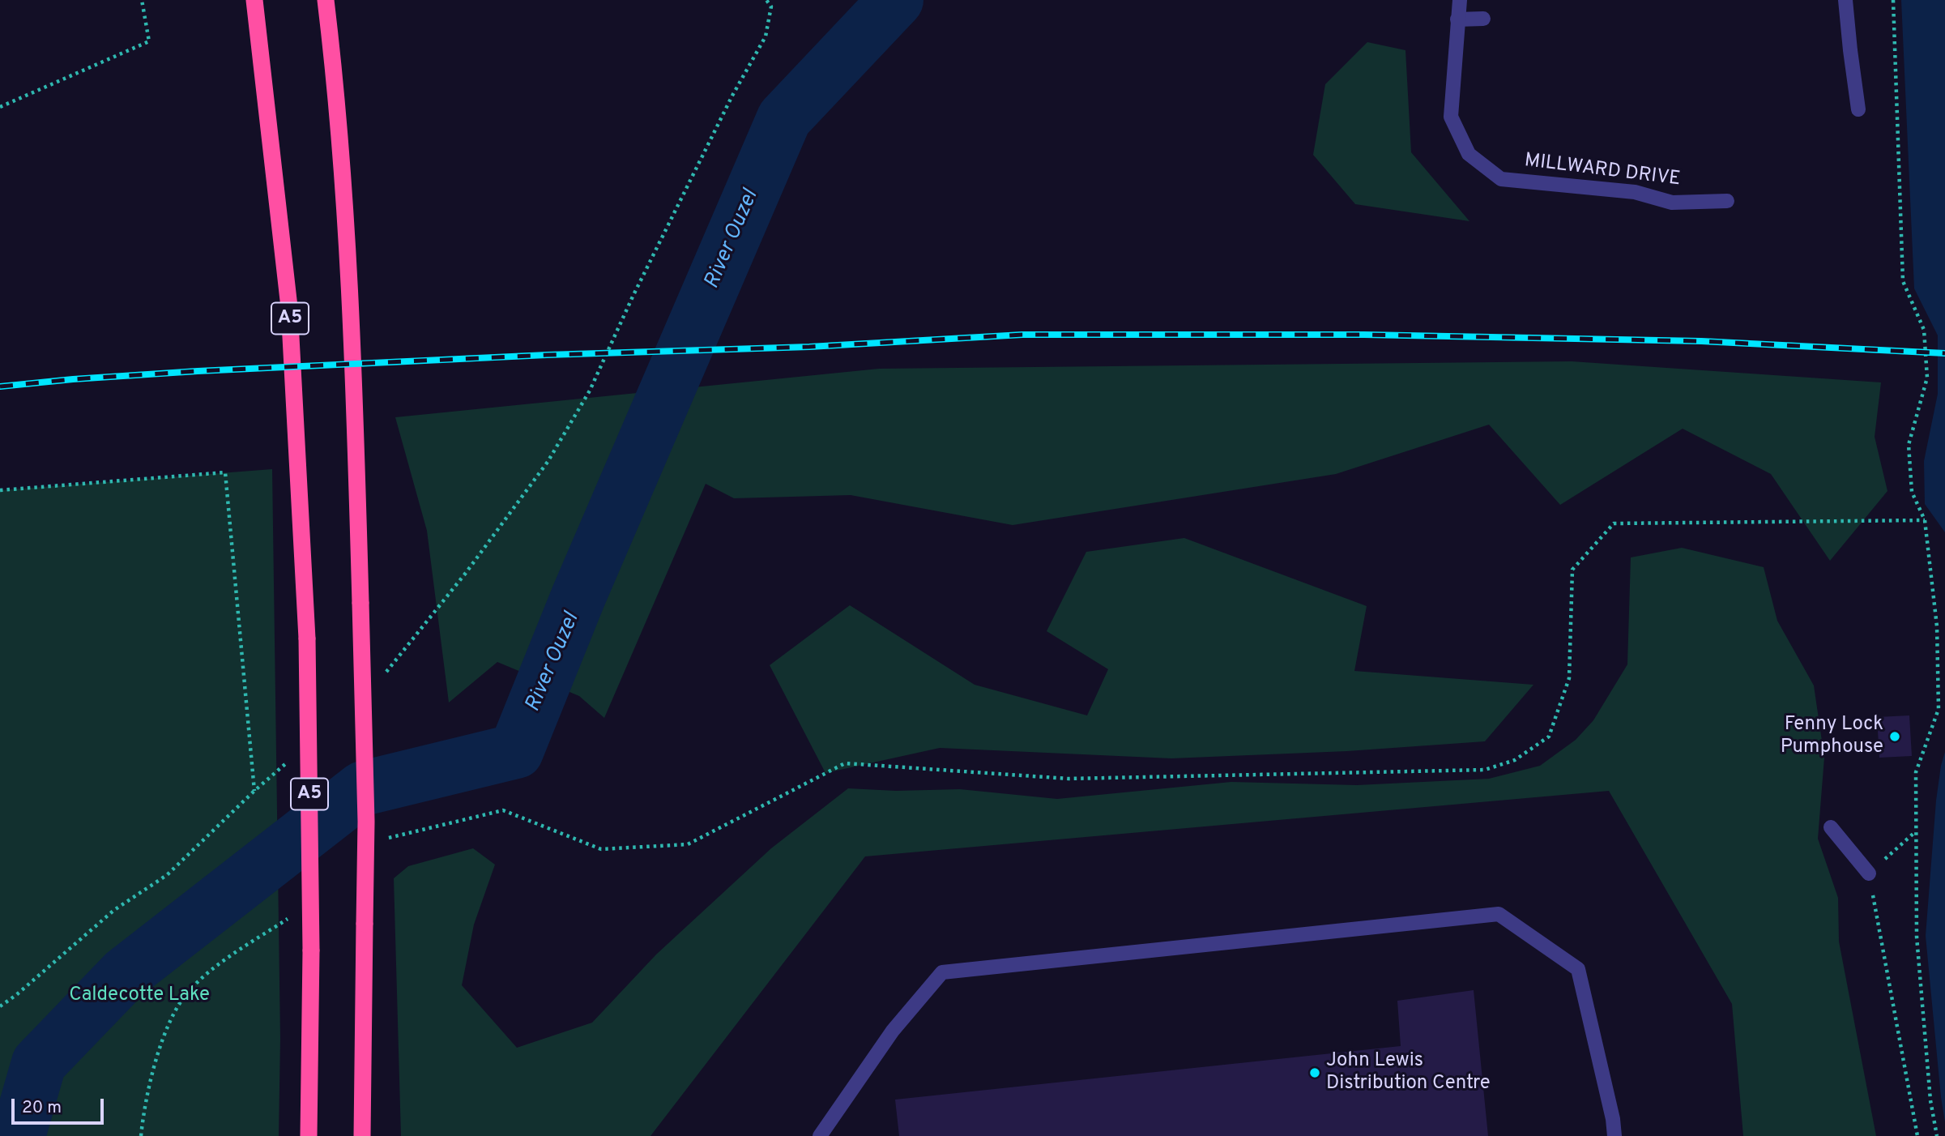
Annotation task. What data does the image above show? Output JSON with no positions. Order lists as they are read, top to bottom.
{
  "streets": {
    "highway": ["A5"],
    "street": ["MILLWARD DRIVE"]
  },
  "water": ["River Ouzel"],
  "parks": ["Caldecotte Lake"],
  "places": ["Fenny Lock Pumphouse", "John Lewis Distribution Centre"],
  "scale_bar": "20 m"
}
